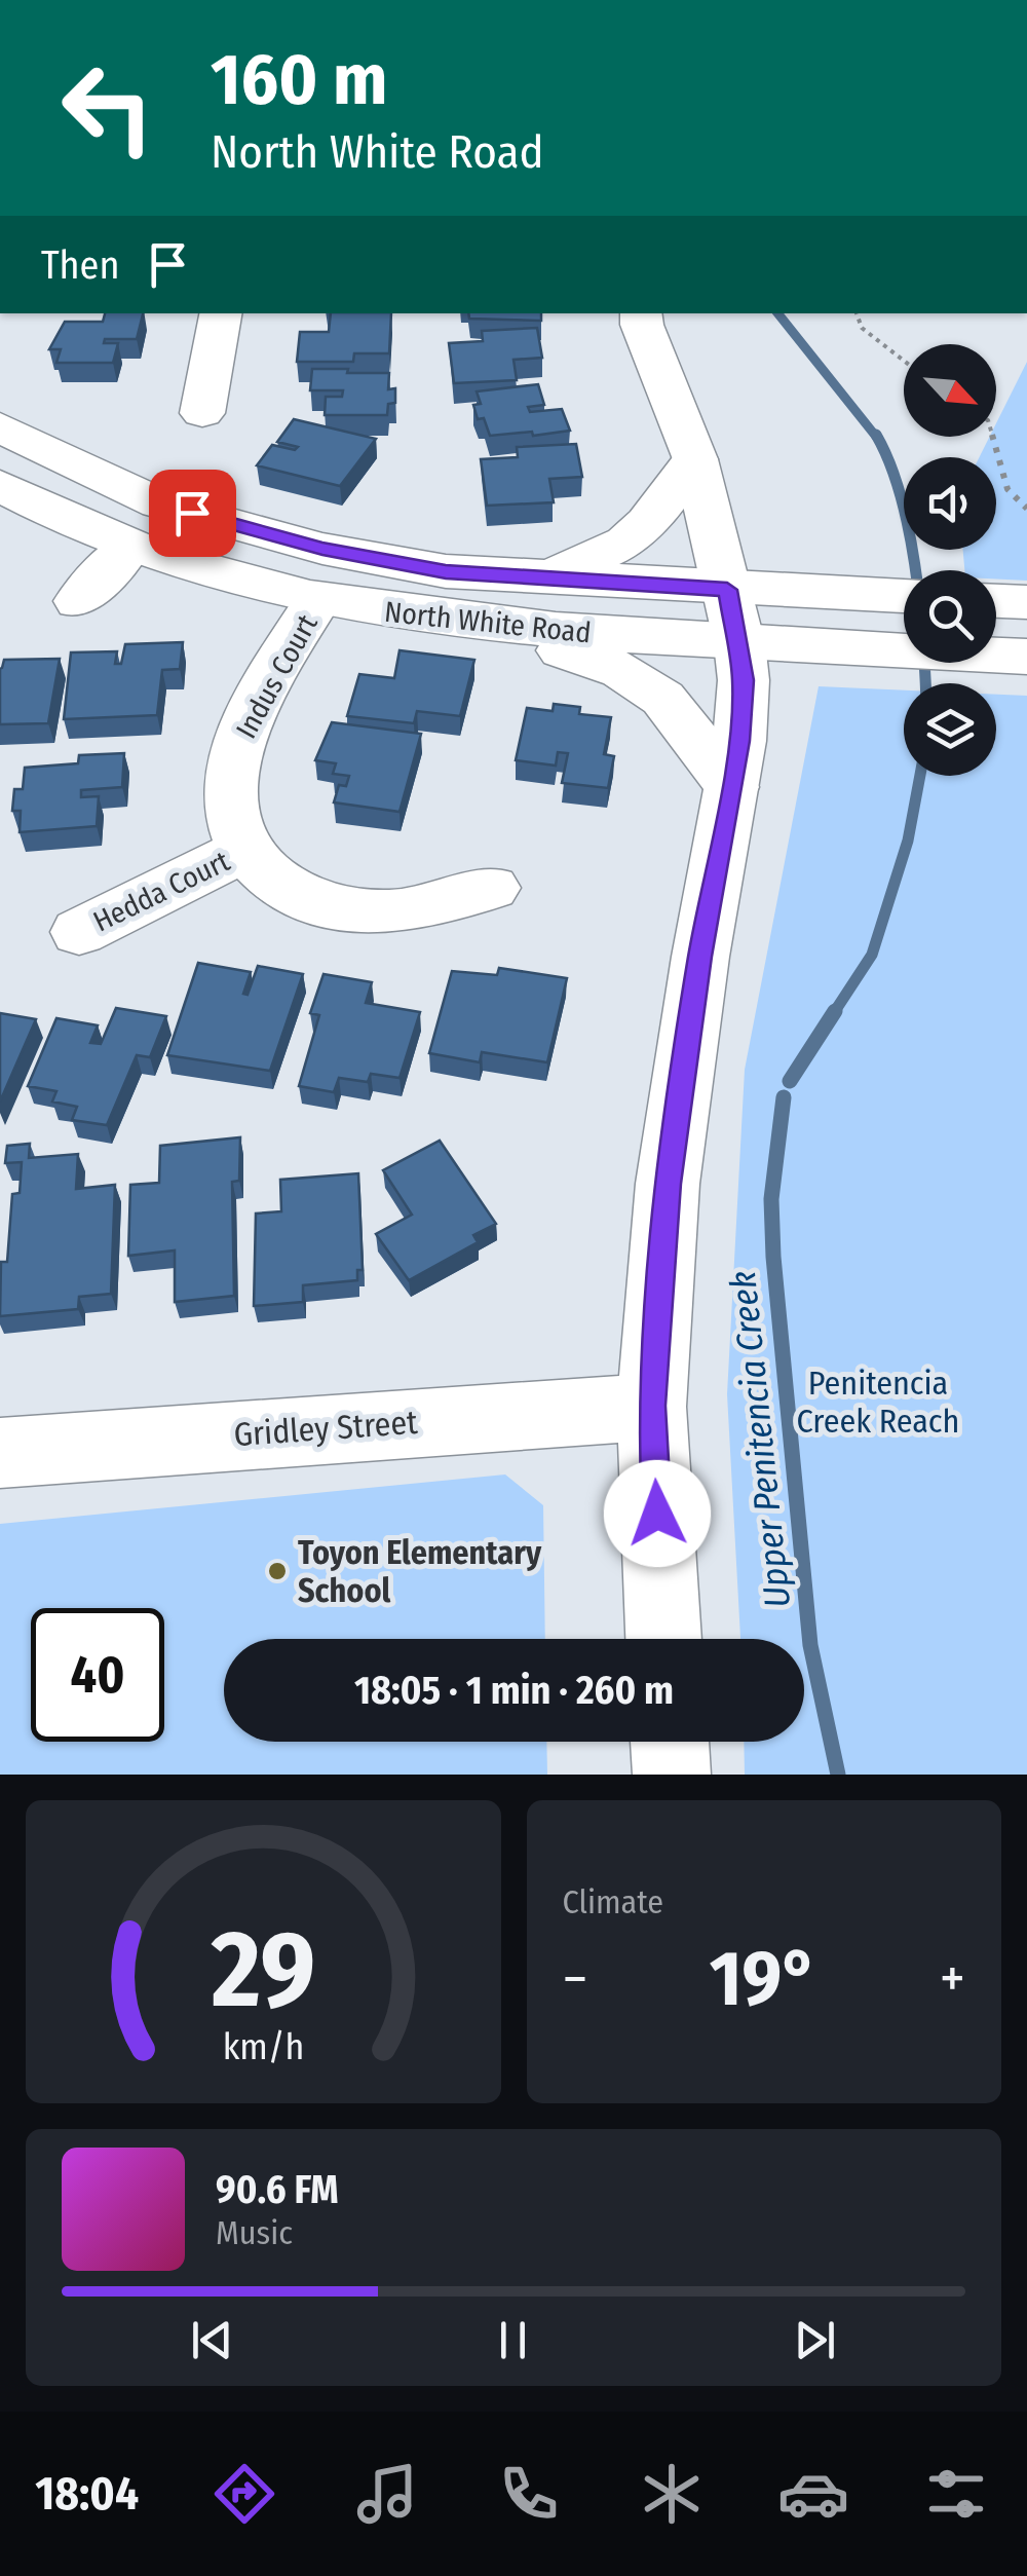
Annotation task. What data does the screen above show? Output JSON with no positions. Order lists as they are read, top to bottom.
{
  "streets": {
    "street": [
      "North White Road",
      "Indus Court",
      "Hedda Court",
      "Gridley Street"
    ]
  },
  "crossings": [
    ["North White Road", "Indus Court"],
    ["Indus Court", "Hedda Court"]
  ],
  "water": ["Upper Penitencia Creek"],
  "parks": ["Penitencia Creek Reach"],
  "places": ["Toyon Elementary School"],
  "north": "bottom right",
  "page": {
    "turn": ["160 m", "North White Road"],
    "then": "Then",
    "limit": "40",
    "trip": "18:05 · 1 min · 260 m",
    "tile": "Climate",
    "heat": ["−", "19°", "+"],
    "song": ["90.6 FM", "Music"],
    "tabs": "18:04",
    "gauge": ["29", "km/h"]
  }
}
